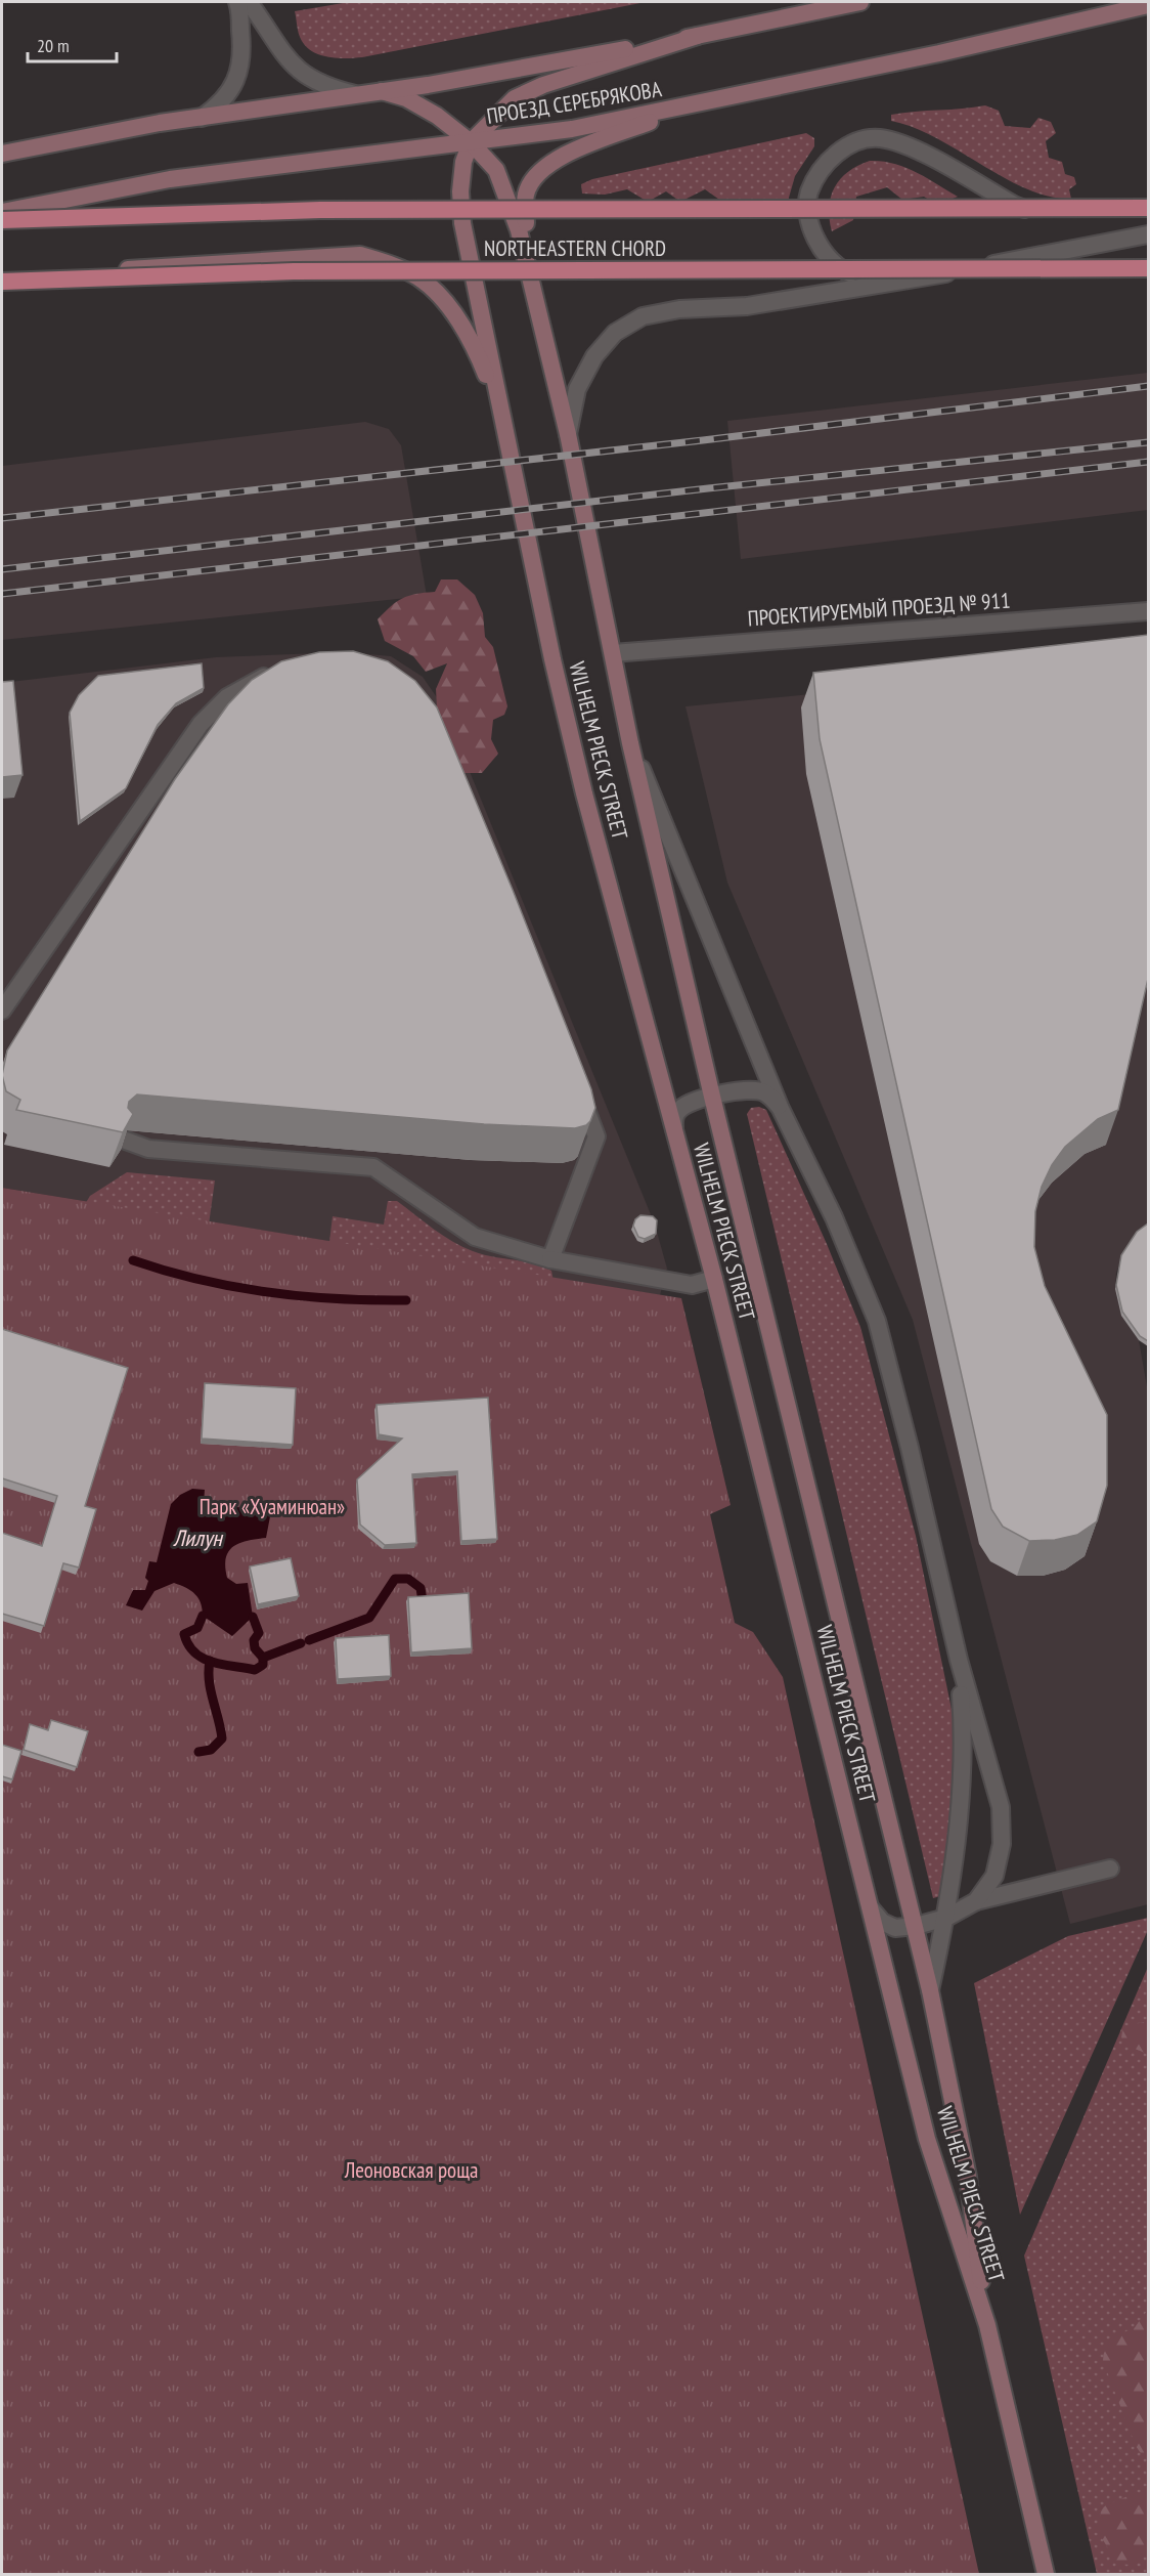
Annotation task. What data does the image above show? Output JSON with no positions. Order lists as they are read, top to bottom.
{
  "streets": {
    "main road": ["ПРОЕЗД СЕРЕБРЯКОВА", "NORTHEASTERN CHORD", "WILHELM PIECK STREET"],
    "street": ["ПРОЕКТИРУЕМЫЙ ПРОЕЗД № 911"]
  },
  "crossings": [
    ["ПРОЕЗД СЕРЕБРЯКОВА", "WILHELM PIECK STREET"],
    ["ПРОЕКТИРУЕМЫЙ ПРОЕЗД № 911", "WILHELM PIECK STREET"]
  ],
  "water": ["Лилун"],
  "parks": ["Парк «Хуаминюан»", "Леоновская роща"],
  "scale_bar": "20 m"
}
